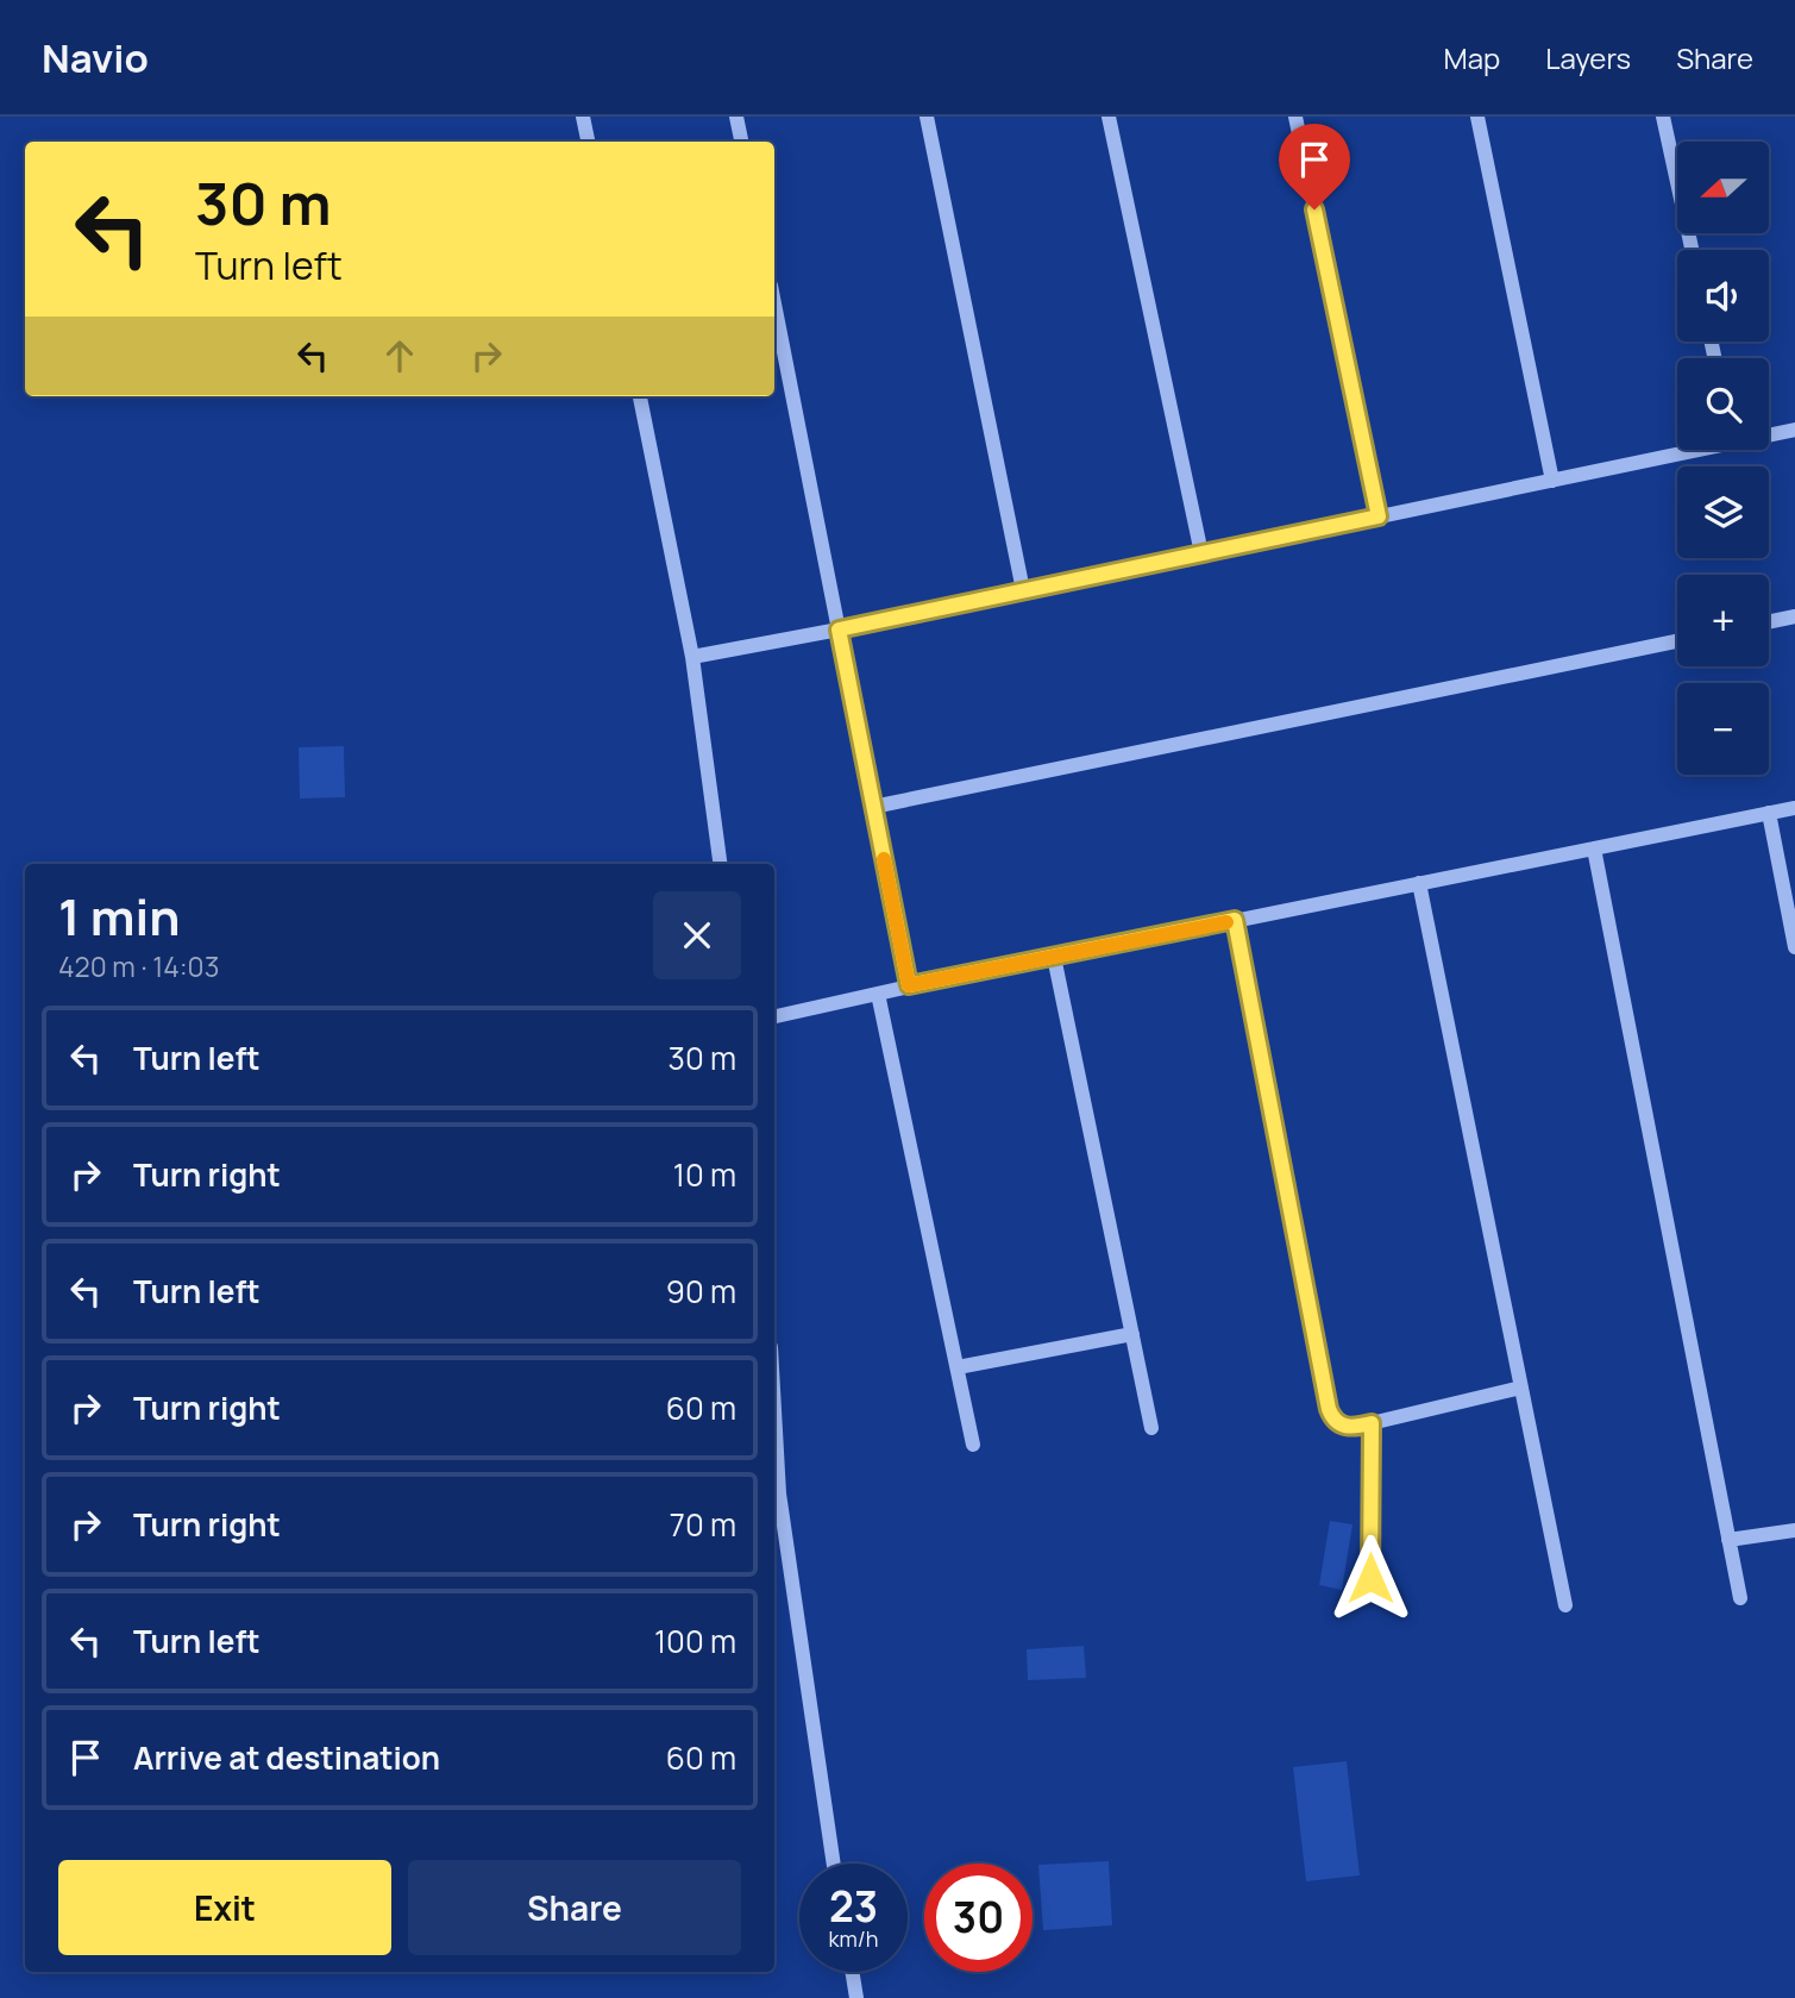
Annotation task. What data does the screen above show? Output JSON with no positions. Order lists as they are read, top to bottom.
{
  "north": "left",
  "page": {
    "header": "Navio",
    "nav": ["Map", "Layers", "Share"],
    "map_buttons": ["+", "−"],
    "turn": ["30 m", "Turn left"],
    "heading": ["1 min", "420 m · 14:03"],
    "list": [
      {
        "name": "Turn left",
        "value": "30 m"
      },
      {
        "name": "Turn right",
        "value": "10 m"
      },
      {
        "name": "Turn left",
        "value": "90 m"
      },
      {
        "name": "Turn right",
        "value": "60 m"
      },
      {
        "name": "Turn right",
        "value": "70 m"
      },
      {
        "name": "Turn left",
        "value": "100 m"
      },
      {
        "name": "Arrive at destination",
        "value": "60 m"
      }
    ],
    "buttons": ["Exit", "Share"],
    "speed": "23 km/h",
    "limit": "30"
  }
}
